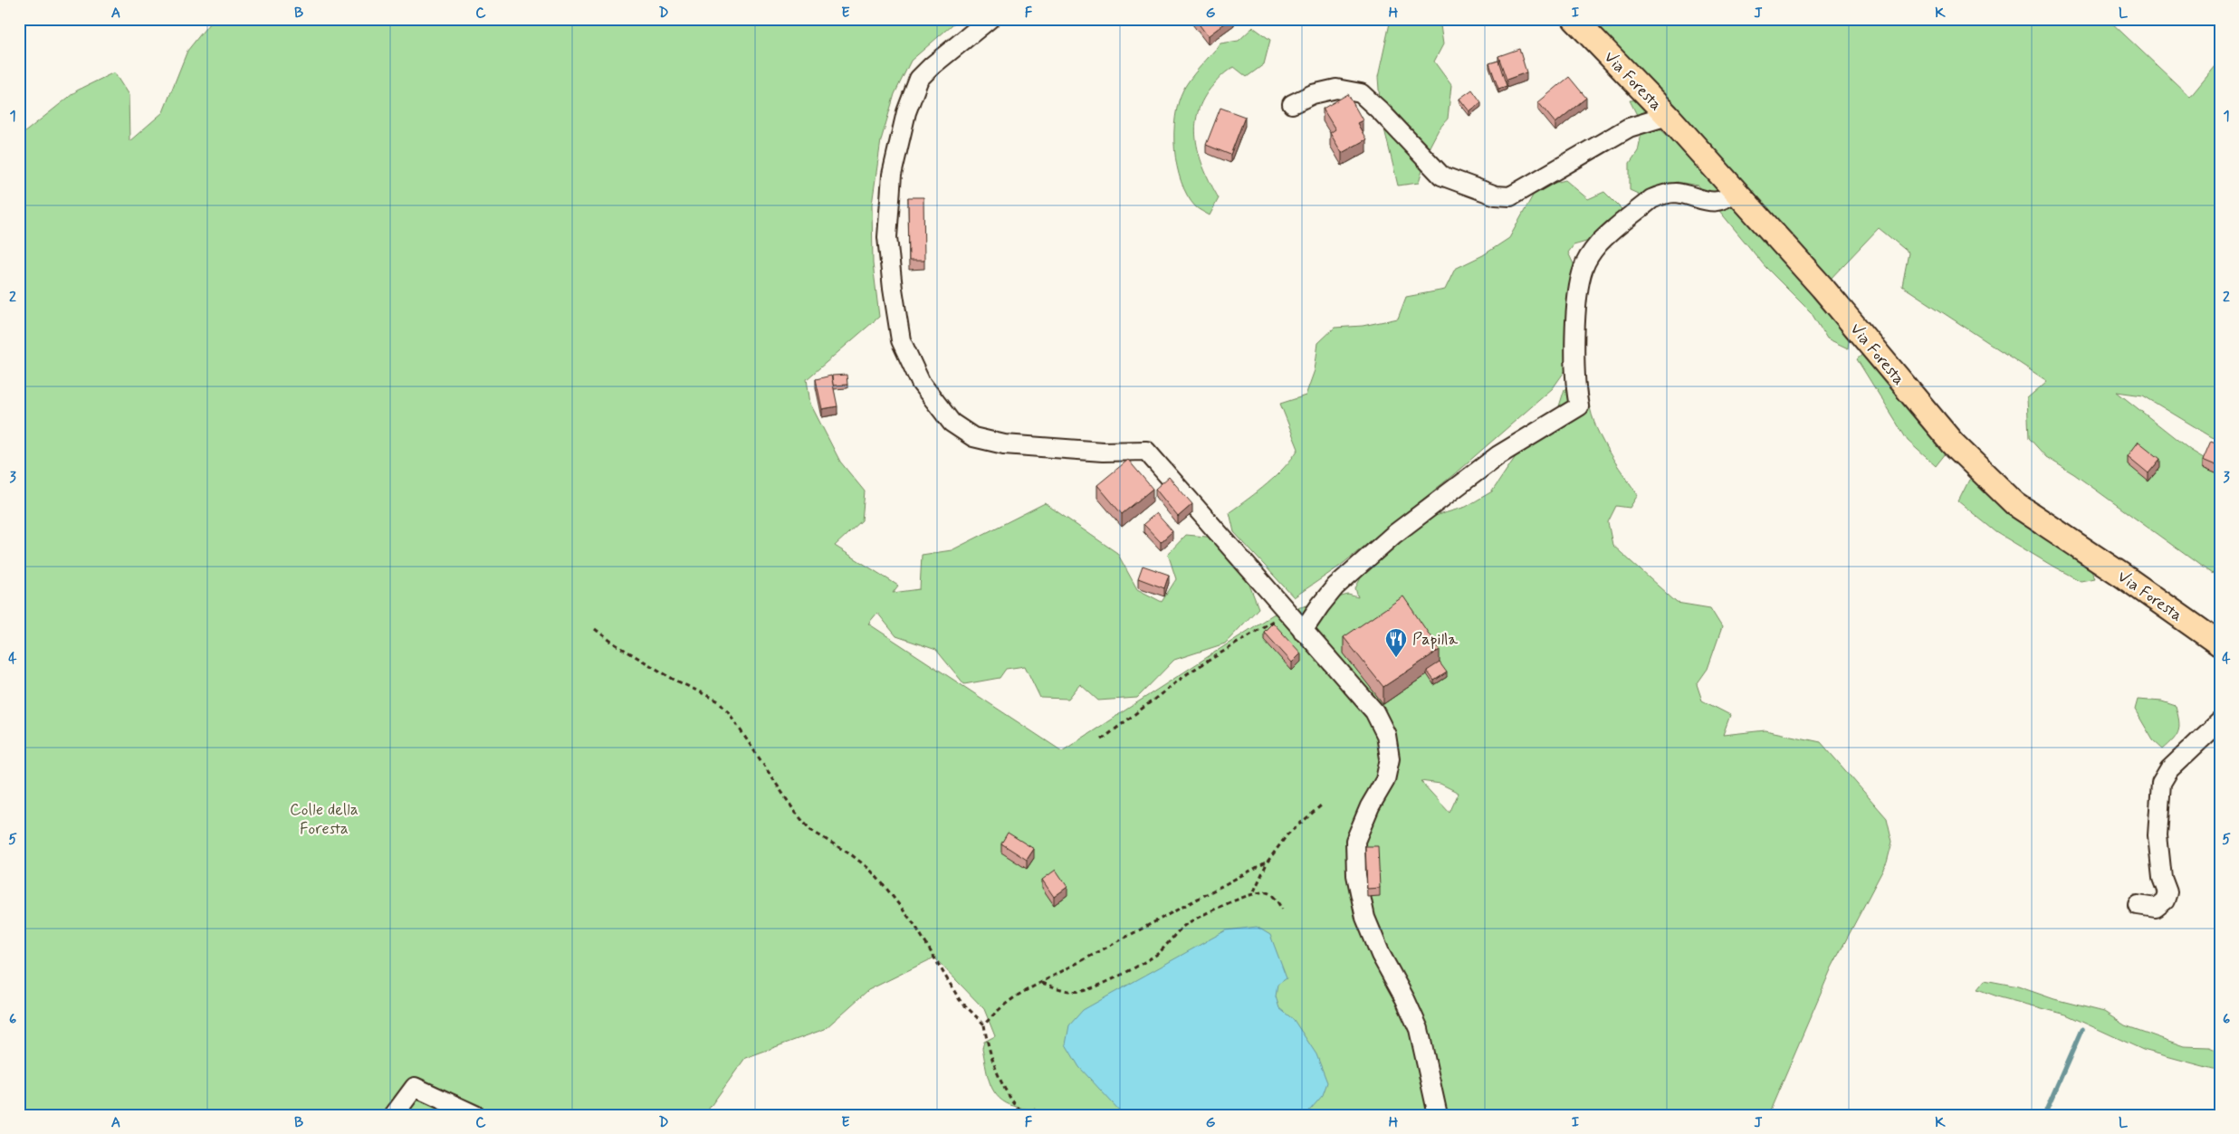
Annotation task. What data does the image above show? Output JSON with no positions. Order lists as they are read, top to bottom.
{
  "streets": {
    "main road": ["Via Foresta"]
  },
  "parks": ["Colle della Foresta"],
  "places": {
    "restaurant": ["Papilla"]
  },
  "grid": {
    "columns": [
      "A",
      "B",
      "C",
      "D",
      "E",
      "F",
      "G",
      "H",
      "I",
      "J",
      "K",
      "L"
    ],
    "rows": [
      "1",
      "2",
      "3",
      "4",
      "5",
      "6"
    ]
  }
}
